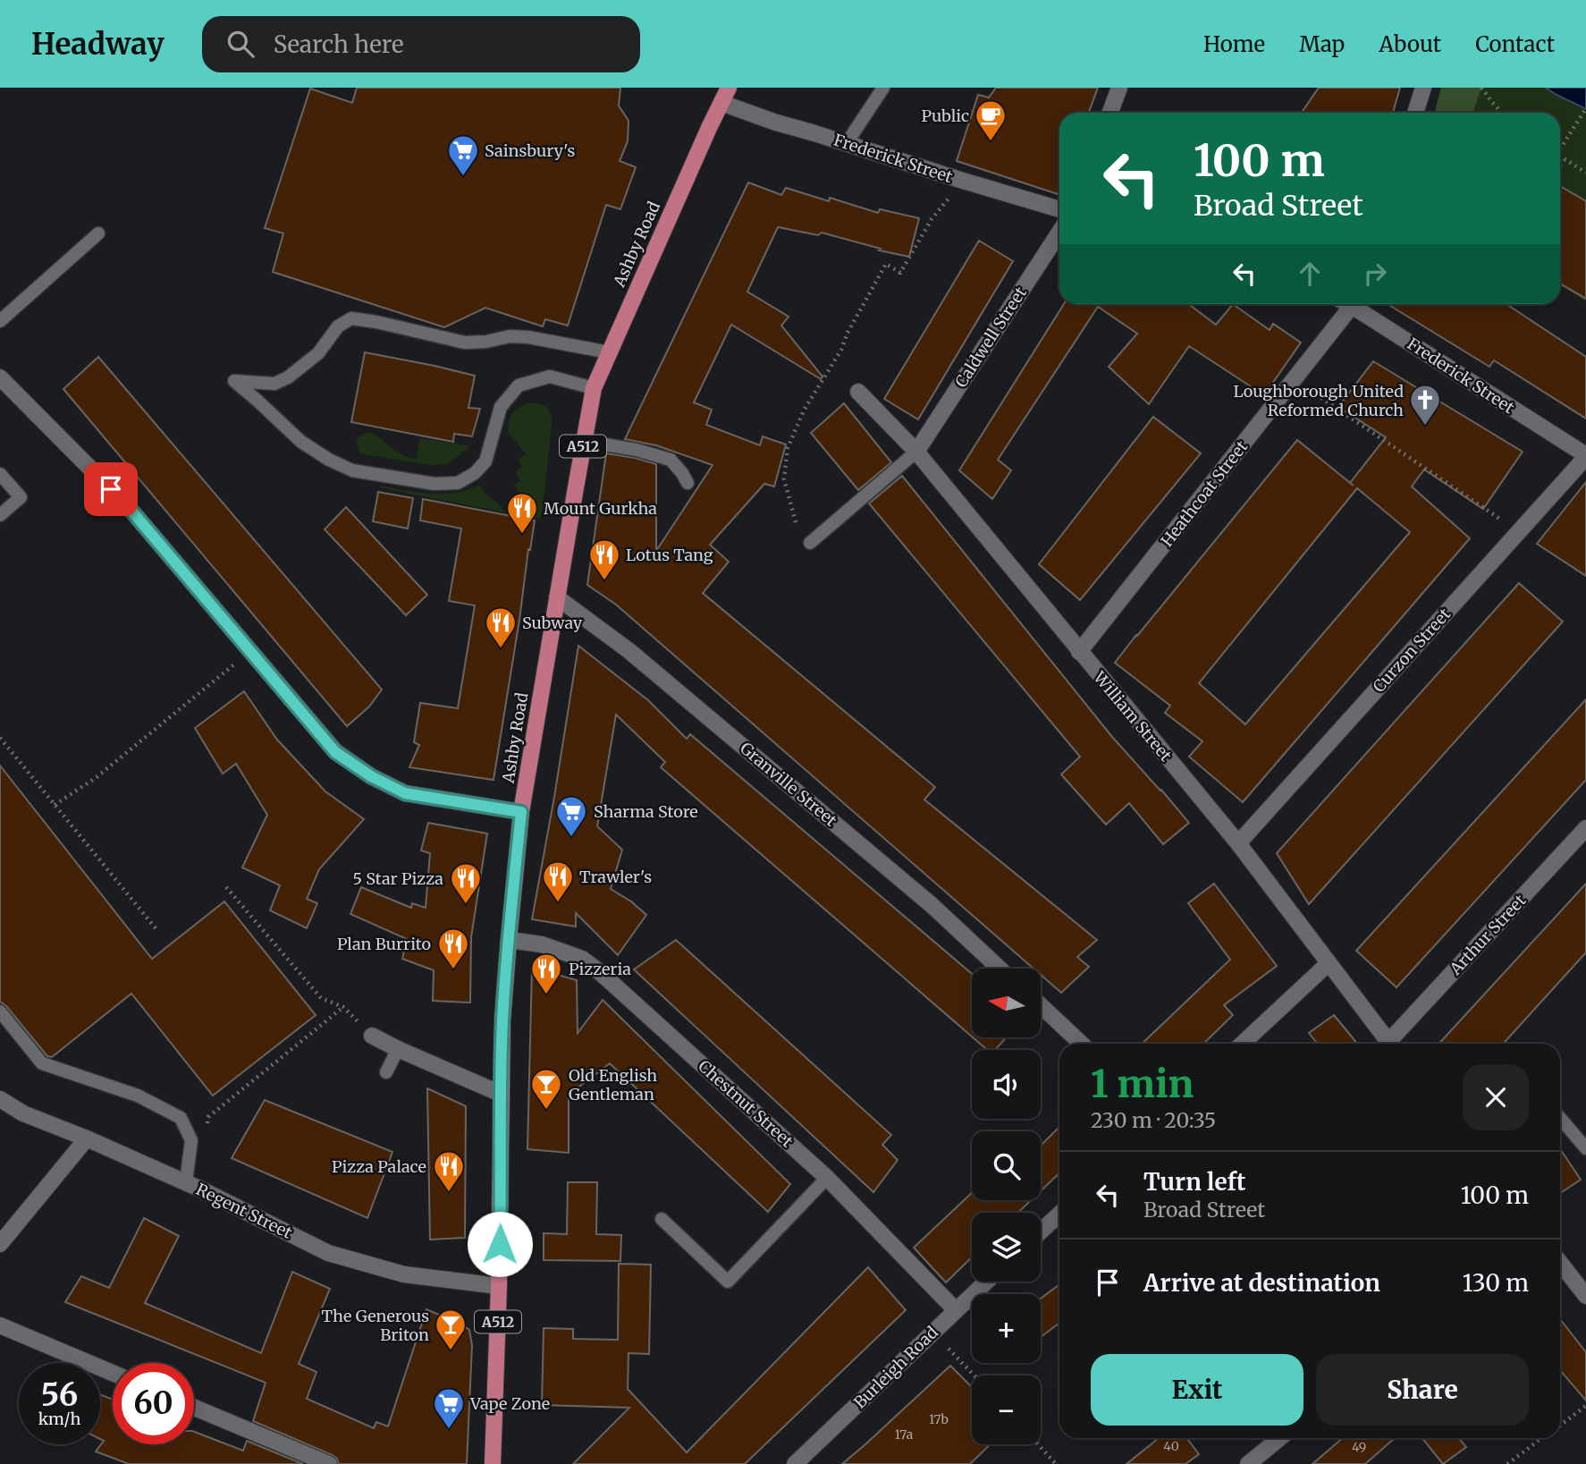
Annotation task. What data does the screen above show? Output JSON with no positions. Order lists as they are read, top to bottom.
{
  "streets": {
    "main road": ["Ashby Road", "A512"],
    "street": [
      "Frederick Street",
      "Caldwell Street",
      "Heathcoat Street",
      "Curzon Street",
      "William Street",
      "Granville Street",
      "Arthur Street",
      "Chestnut Street",
      "Regent Street",
      "Burleigh Road"
    ]
  },
  "crossings": [
    ["Frederick Street", "Ashby Road"],
    ["Frederick Street", "Curzon Street"],
    ["Ashby Road", "Granville Street"],
    ["Ashby Road", "Chestnut Street"],
    ["Ashby Road", "Regent Street"],
    ["Caldwell Street", "William Street"],
    ["Heathcoat Street", "William Street"],
    ["Curzon Street", "William Street"],
    ["Chestnut Street", "Burleigh Road"]
  ],
  "places": {
    "cafe": ["Public"],
    "supermarket": ["Sainsbury's", "Sharma Store", "Vape Zone"],
    "church": ["Loughborough United Reformed Church"],
    "restaurant": [
      "Mount Gurkha",
      "Lotus Tang",
      "Subway",
      "Trawler's",
      "5 Star Pizza",
      "Plan Burrito",
      "Pizzeria",
      "Pizza Palace"
    ],
    "bar": ["Old English Gentleman", "The Generous Briton"]
  },
  "house_numbers": [
    "17b",
    "17a",
    "40",
    "49"
  ],
  "north": "left",
  "page": {
    "header": "Headway",
    "search": "Search here",
    "nav": [
      "Home",
      "Map",
      "About",
      "Contact"
    ],
    "turn": ["100 m", "Broad Street"],
    "map_buttons": ["+", "−"],
    "heading": ["1 min", "230 m · 20:35"],
    "list": [
      {
        "name": "Turn left",
        "note": "Broad Street",
        "value": "100 m"
      },
      {
        "name": "Arrive at destination",
        "value": "130 m"
      }
    ],
    "buttons": ["Exit", "Share"],
    "speed": "56 km/h",
    "limit": "60"
  }
}
